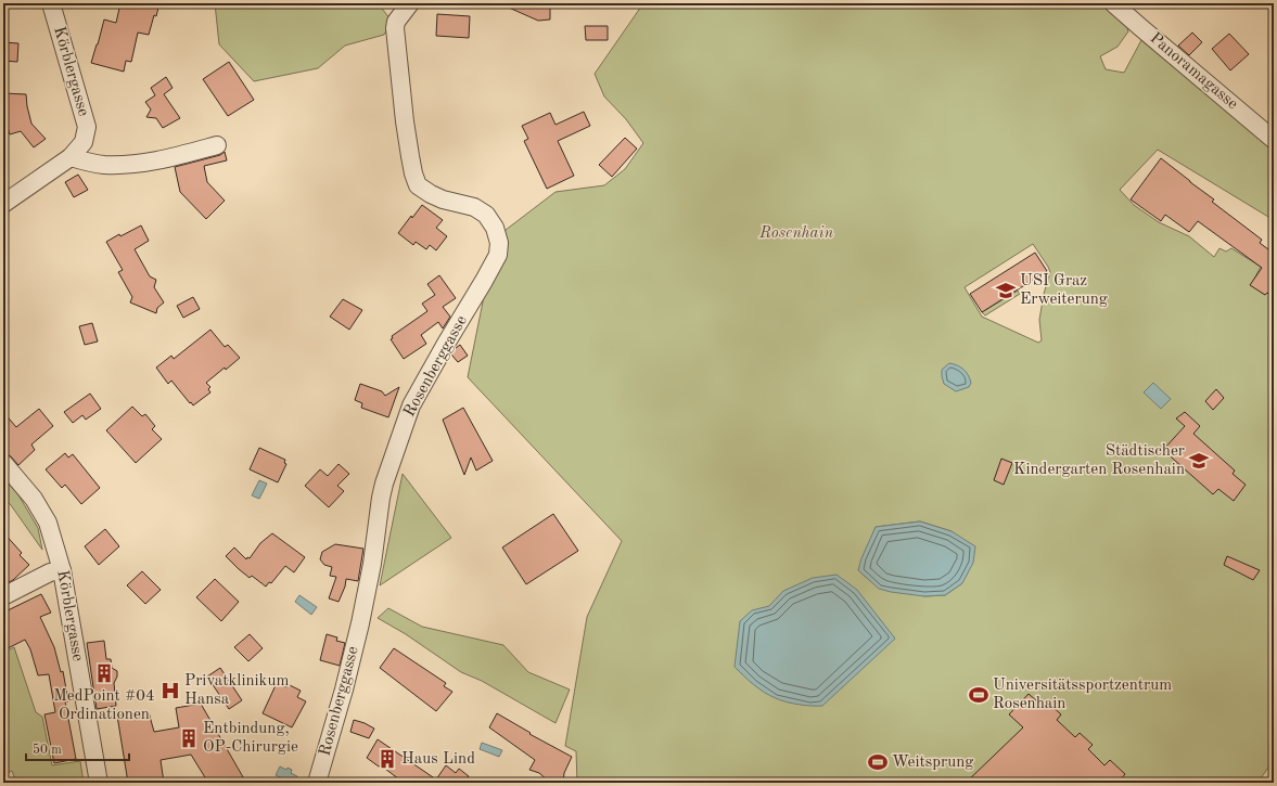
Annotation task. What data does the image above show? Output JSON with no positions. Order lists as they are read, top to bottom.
{
  "streets": {
    "street": ["Körblergasse", "Panoramagasse", "Rosenberggasse"]
  },
  "parks": ["Rosenhain"],
  "places": {
    "school or university": ["USI Graz Erweiterung", "Städtischer Kindergarten Rosenhain"],
    "building": ["MedPoint #04 Ordinationen", "Entbindung, OP-Chirurgie", "Haus Lind"],
    "hospital": ["Privatklinikum Hansa"],
    "sports": ["Universitätssportzentrum Rosenhain", "Weitsprung"]
  },
  "scale_bar": "50 m"
}
